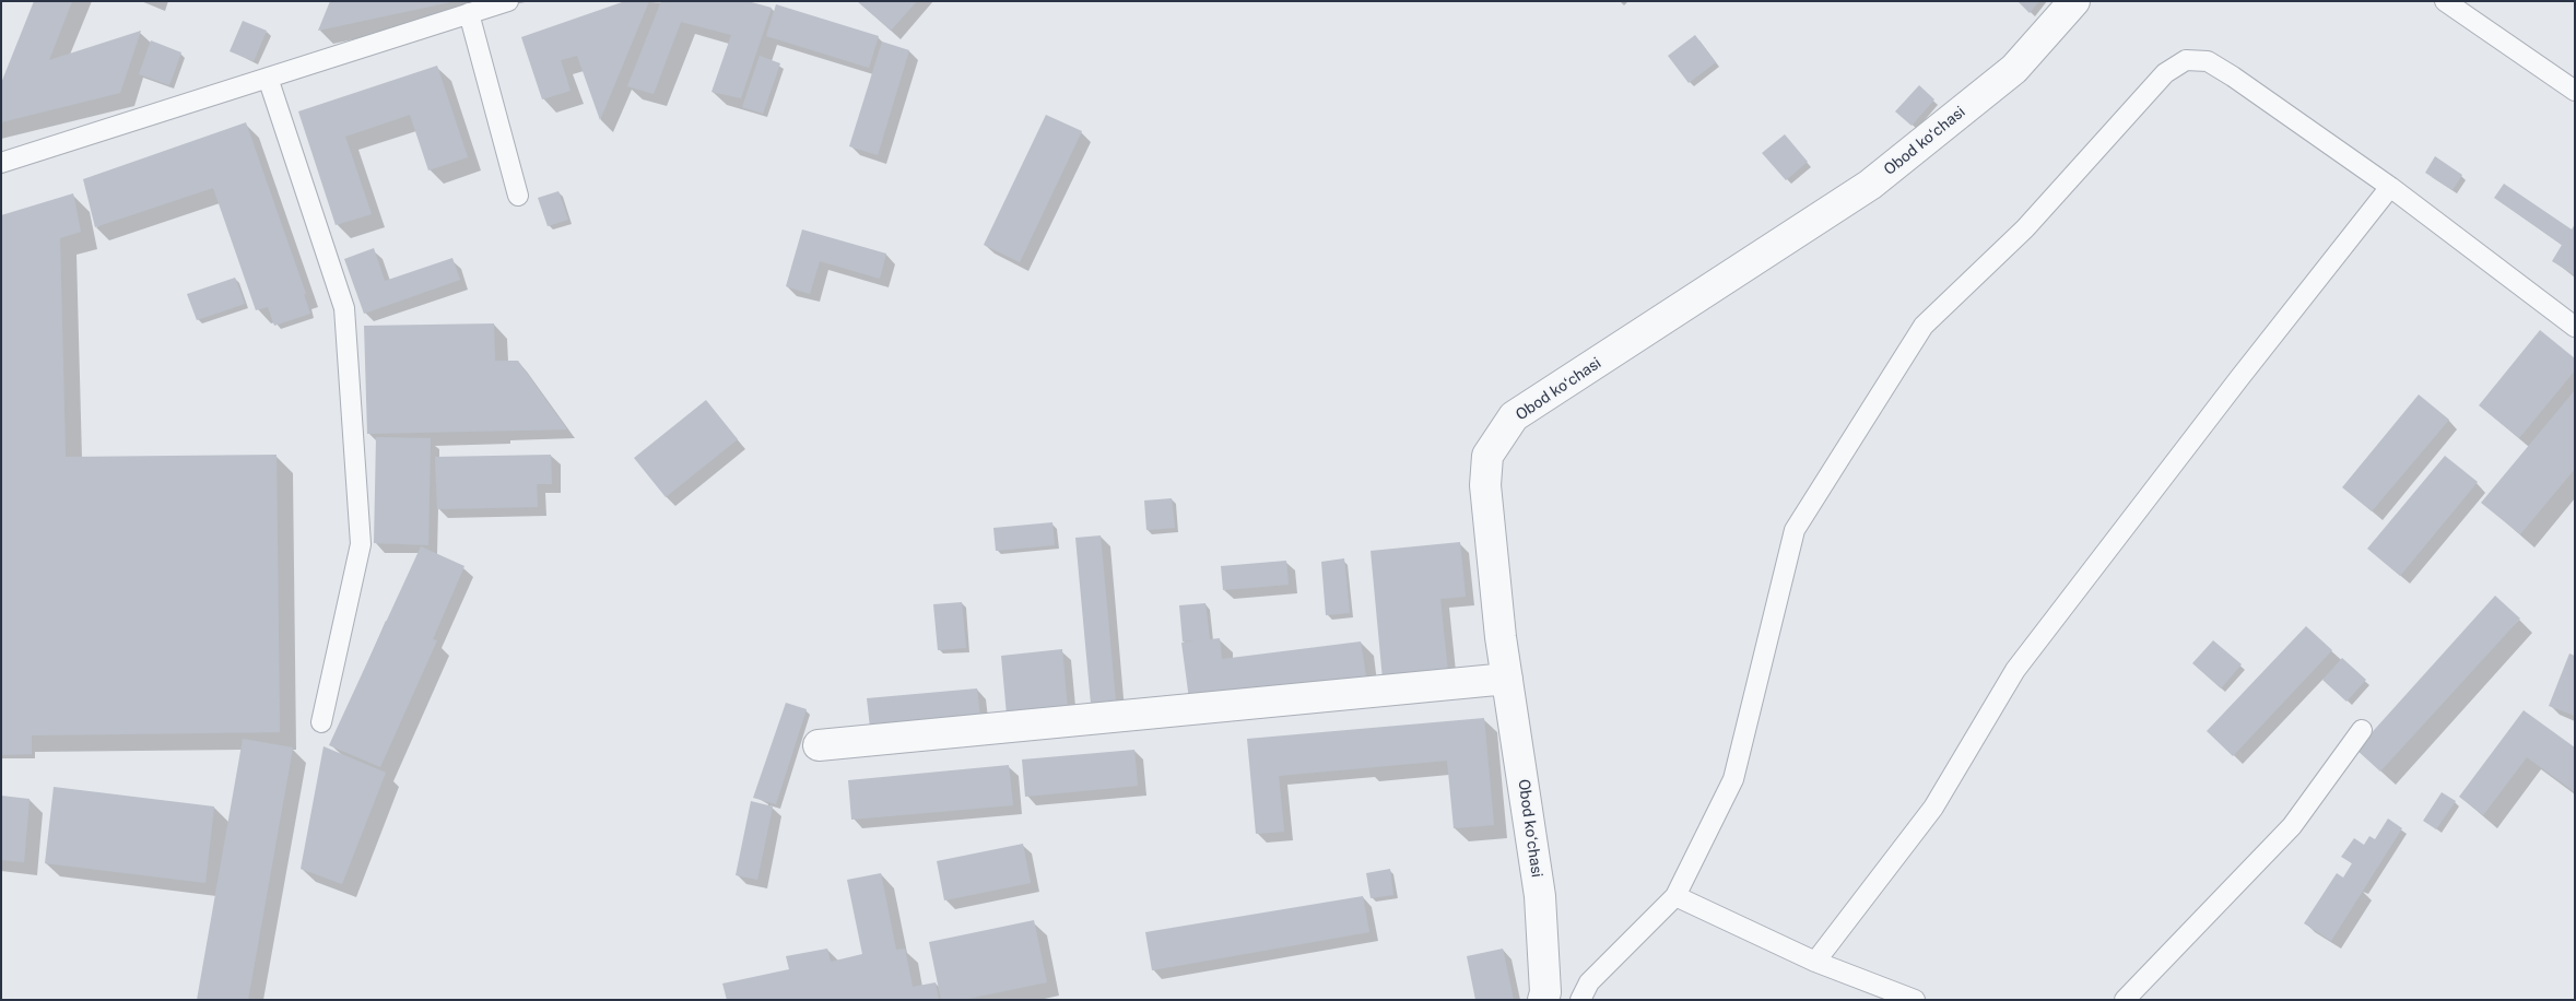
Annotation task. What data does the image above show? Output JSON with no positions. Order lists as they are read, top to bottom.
{
  "streets": {
    "street": ["Obod koʻchasi"]
  }
}
